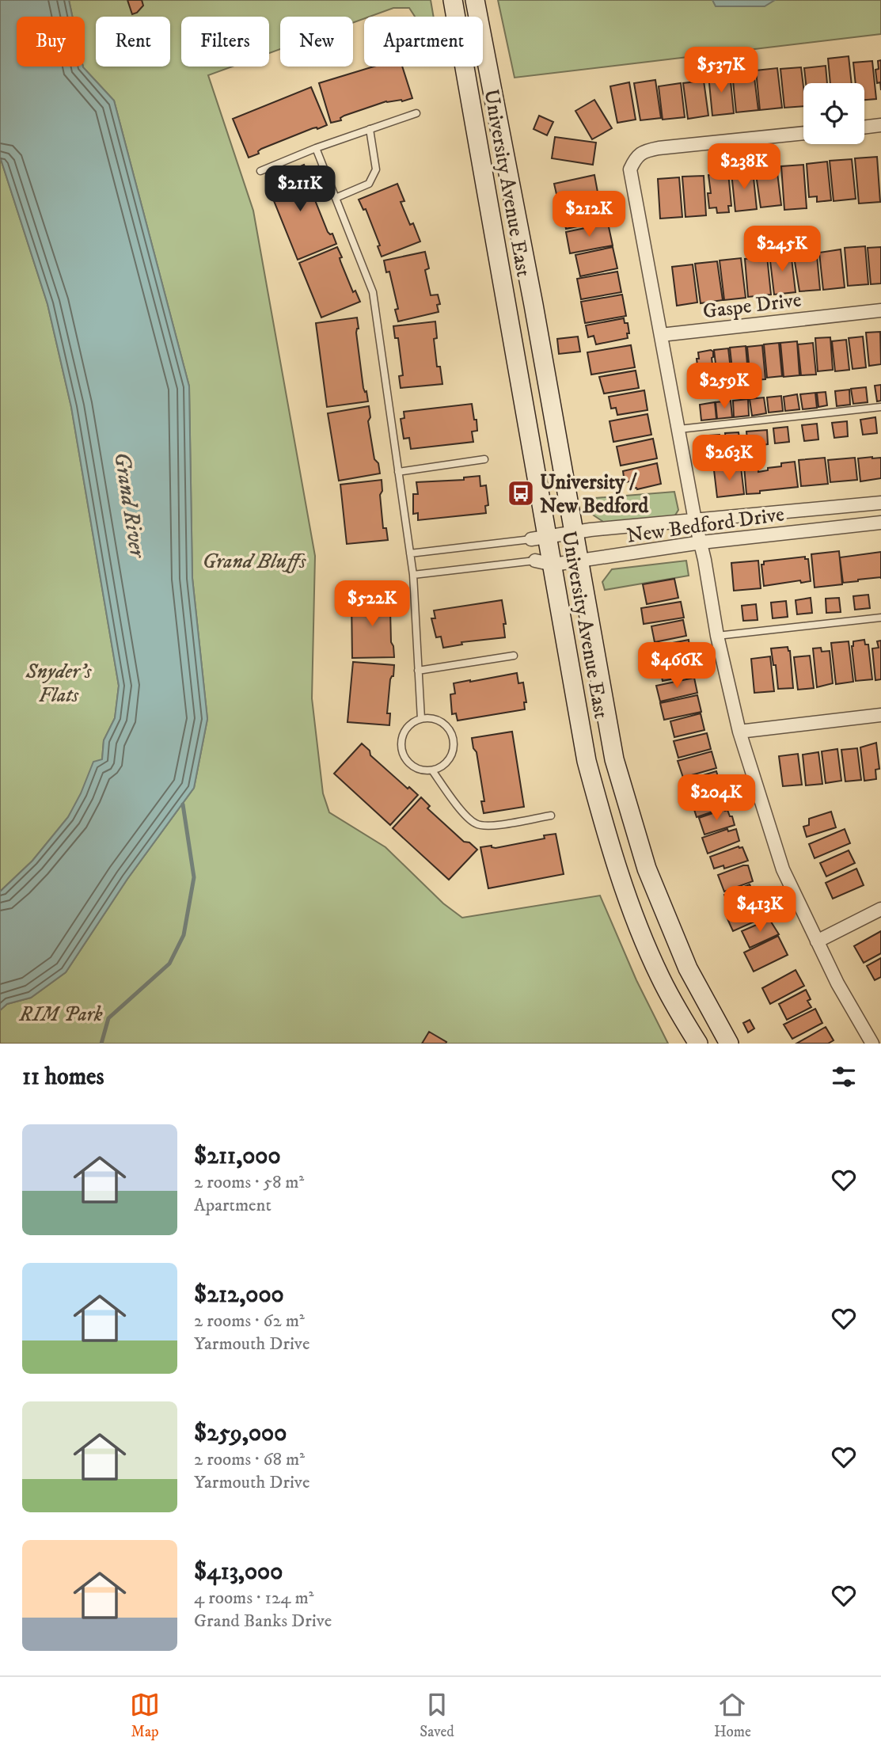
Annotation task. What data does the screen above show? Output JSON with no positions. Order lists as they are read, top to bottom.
{
  "streets": {
    "main road": ["University Avenue East"],
    "street": ["Gaspe Drive", "New Bedford Drive"]
  },
  "crossings": [
    ["University Avenue East", "New Bedford Drive"]
  ],
  "water": ["Grand River"],
  "parks": ["Grand Bluffs", "Snyder's Flats", "RIM Park"],
  "places": {
    "bus stop": ["University / New Bedford"]
  },
  "page": {
    "chip": [
      "Buy",
      "Rent",
      "Filters",
      "New",
      "Apartment"
    ],
    "price": [
      "$537K",
      "$238K",
      "$211K",
      "$212K",
      "$245K",
      "$259K",
      "$263K",
      "$522K",
      "$466K",
      "$204K",
      "$413K"
    ],
    "heading": "11 homes",
    "list": [
      {
        "name": "$211,000",
        "note": "2 rooms · 58 m² · Apartment"
      },
      {
        "name": "$212,000",
        "note": "2 rooms · 62 m² · Yarmouth Drive"
      },
      {
        "name": "$259,000",
        "note": "2 rooms · 68 m² · Yarmouth Drive"
      },
      {
        "name": "$413,000",
        "note": "4 rooms · 124 m² · Grand Banks Drive"
      }
    ],
    "tabs": ["Map", "Saved", "Home"]
  }
}
